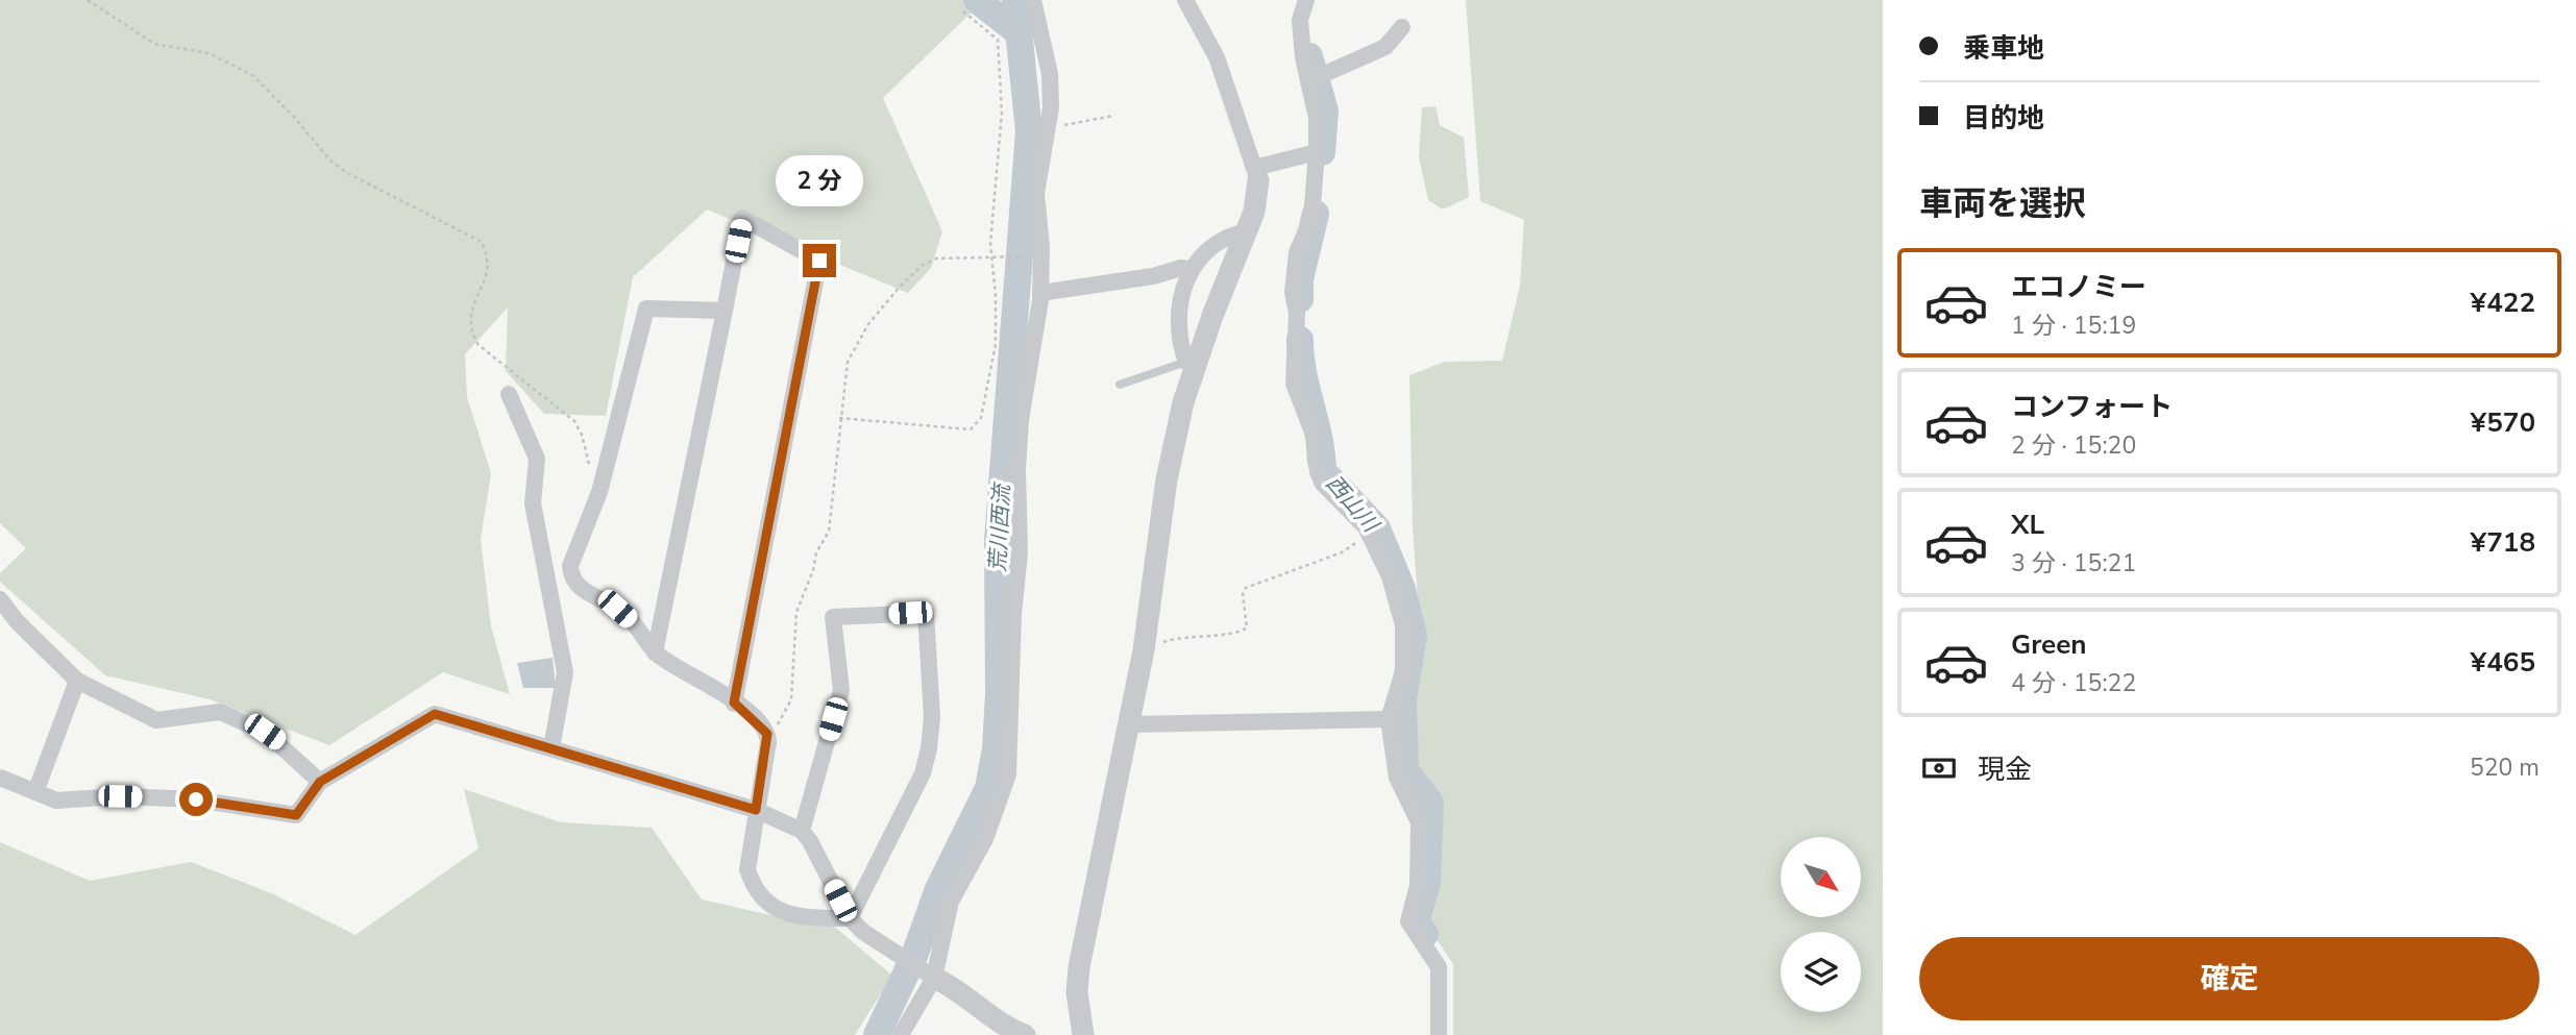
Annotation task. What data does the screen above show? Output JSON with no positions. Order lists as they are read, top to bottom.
{
  "water": ["西山川", "荒川西流"],
  "north": "bottom right",
  "page": {
    "banner": ["乗車地", "目的地"],
    "bubble": "2 分",
    "heading": "車両を選択",
    "list": [
      {
        "name": "エコノミー",
        "note": "1 分 · 15:19",
        "value": "¥422"
      },
      {
        "name": "コンフォート",
        "note": "2 分 · 15:20",
        "value": "¥570"
      },
      {
        "name": "XL",
        "note": "3 分 · 15:21",
        "value": "¥718"
      },
      {
        "name": "Green",
        "note": "4 分 · 15:22",
        "value": "¥465"
      }
    ],
    "pay": ["現金", "520 m"],
    "buttons": "確定"
  }
}
